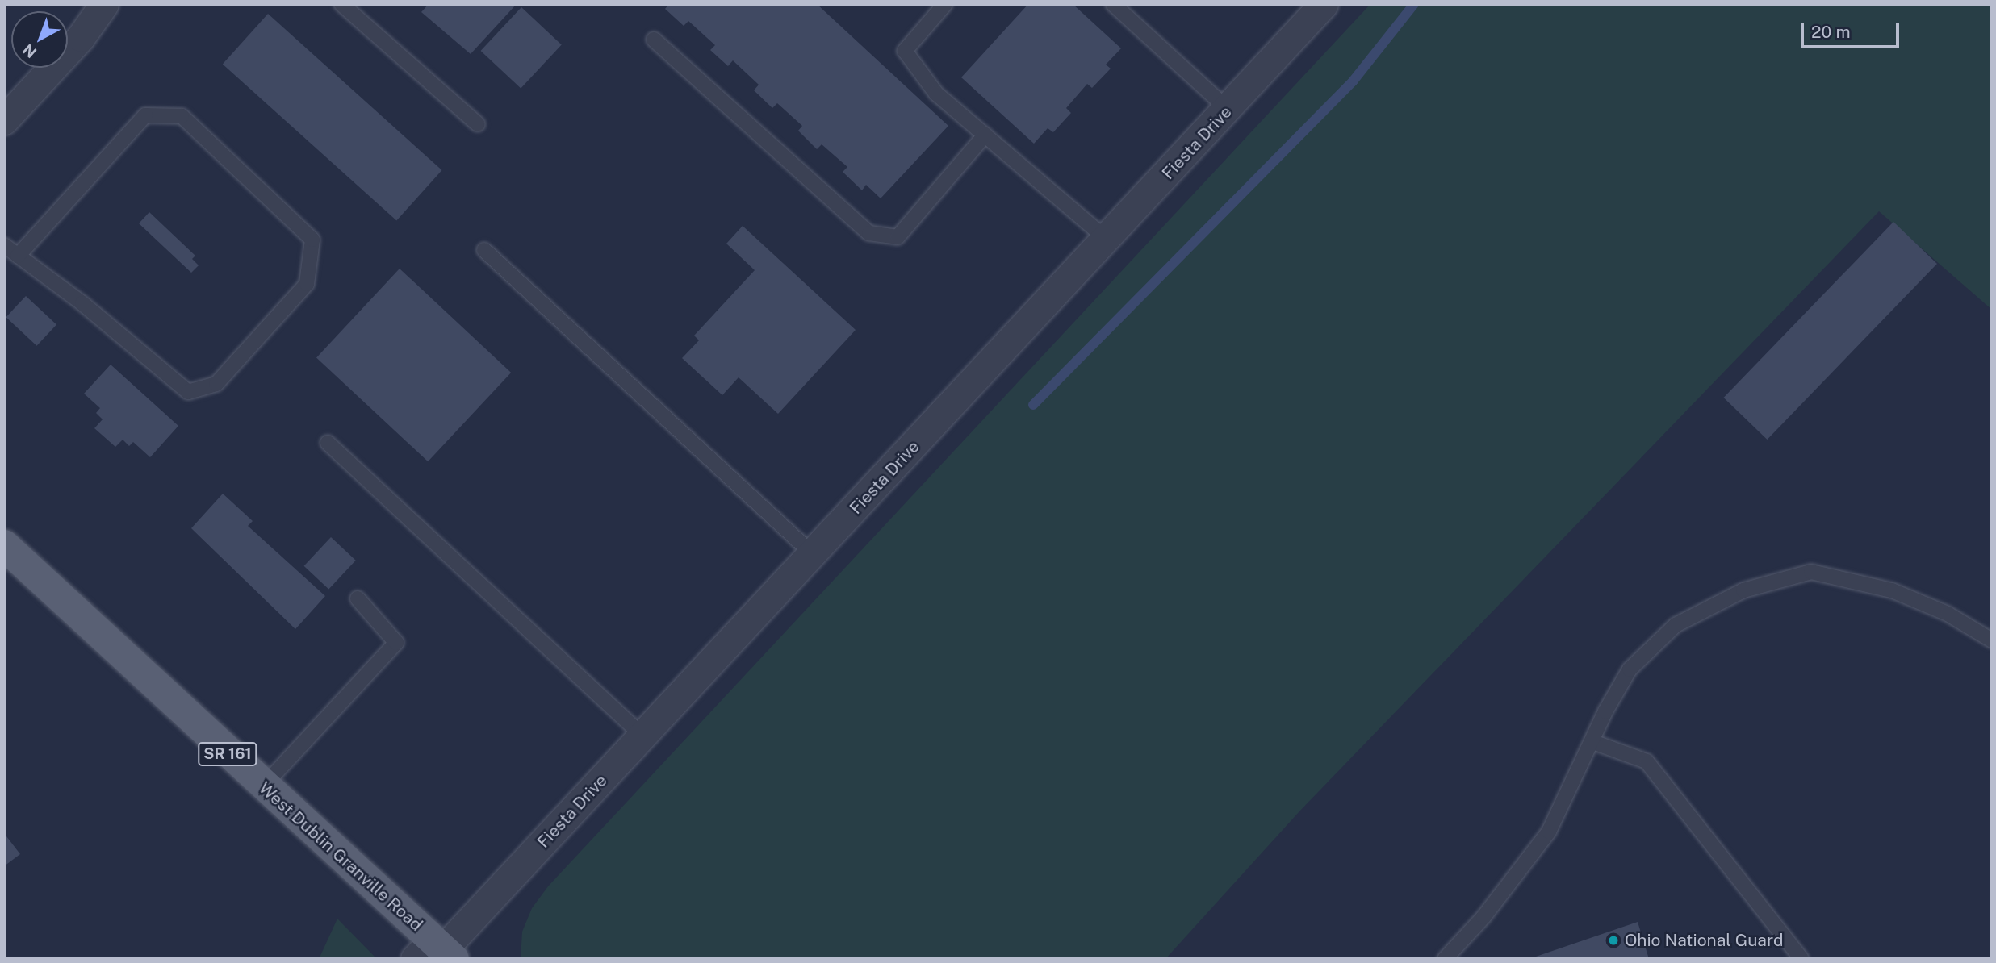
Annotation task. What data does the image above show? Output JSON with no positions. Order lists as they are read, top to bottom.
{
  "streets": {
    "main road": ["SR 161", "West Dublin Granville Road"],
    "street": ["Fiesta Drive"]
  },
  "crossings": [
    ["Fiesta Drive", "West Dublin Granville Road"]
  ],
  "places": ["Ohio National Guard"],
  "scale_bar": "20 m",
  "north": "bottom left"
}
